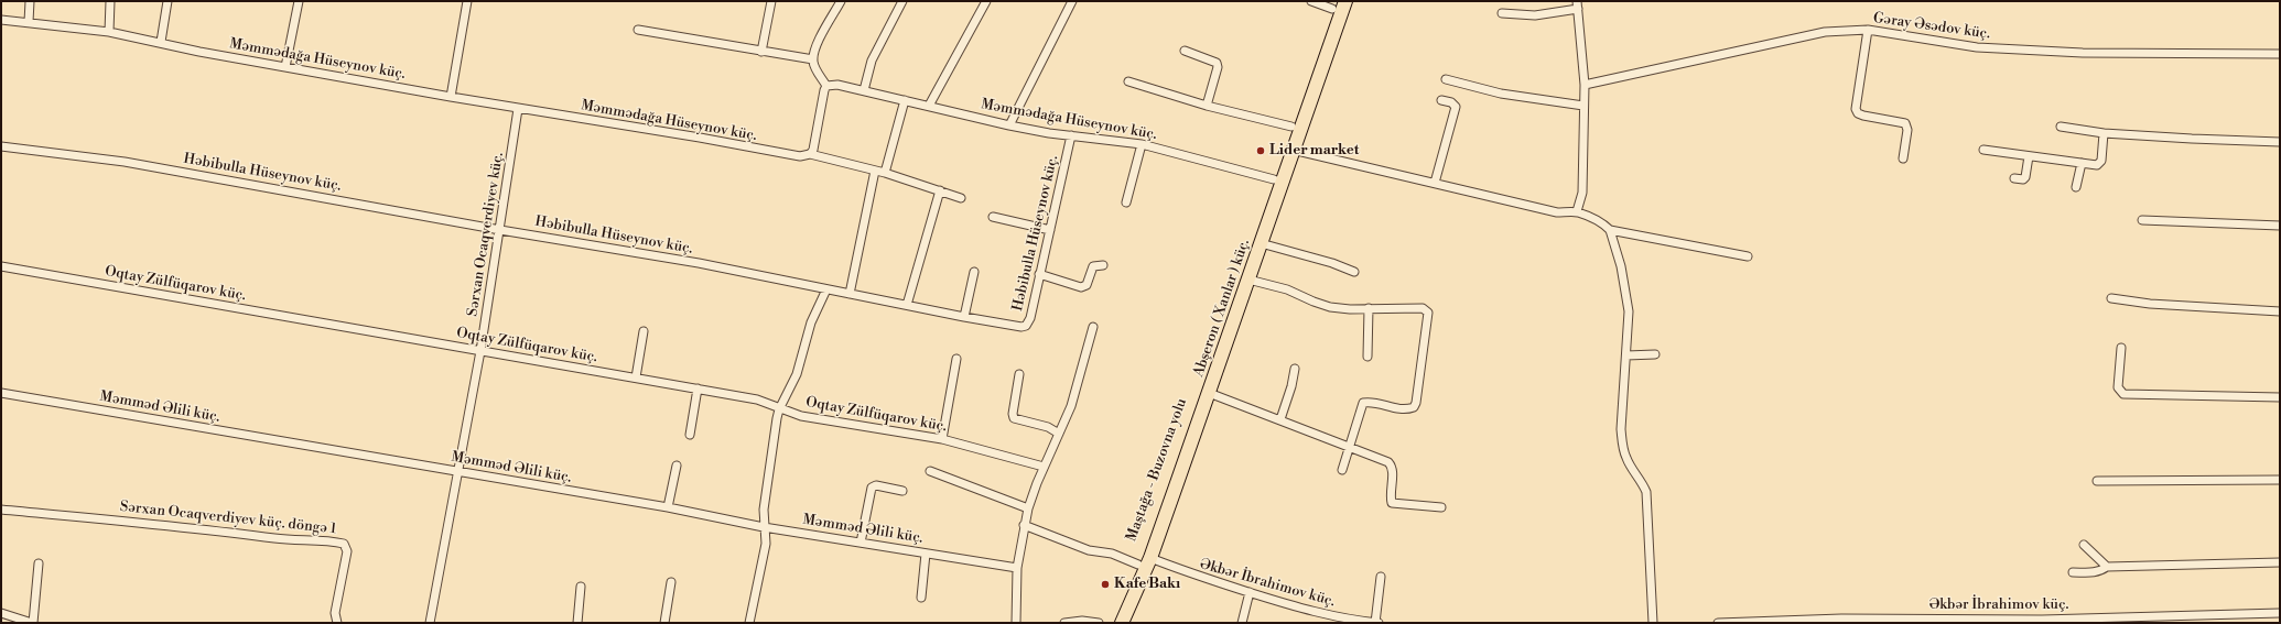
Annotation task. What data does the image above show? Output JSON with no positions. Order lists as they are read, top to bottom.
{
  "streets": {
    "main road": ["Abşeron ( Xanlar ) küç.", "Maştağa - Buzovna yolu"],
    "street": [
      "Gəray Əsədov küç.",
      "Məmmədağa Hüseynov küç.",
      "Həbibulla Hüseynov küç.",
      "Sərxan Ocaqverdiyev küç.",
      "Oqtay Zülfüqarov küç.",
      "Məmməd Əlili küç.",
      "Sərxan Ocaqverdiyev küç. döngə 1",
      "Əkbər İbrahimov küç."
    ]
  },
  "crossings": [
    ["Məmmədağa Hüseynov küç.", "Həbibulla Hüseynov küç."],
    ["Məmmədağa Hüseynov küç.", "Sərxan Ocaqverdiyev küç."],
    ["Məmmədağa Hüseynov küç.", "Maştağa - Buzovna yolu"],
    ["Həbibulla Hüseynov küç.", "Sərxan Ocaqverdiyev küç."],
    ["Sərxan Ocaqverdiyev küç.", "Oqtay Zülfüqarov küç."],
    ["Sərxan Ocaqverdiyev küç.", "Məmməd Əlili küç."],
    ["Abşeron ( Xanlar ) küç.", "Maştağa - Buzovna yolu"],
    ["Abşeron ( Xanlar ) küç.", "Əkbər İbrahimov küç."],
    ["Maştağa - Buzovna yolu", "Əkbər İbrahimov küç."]
  ],
  "places": ["Lider market", "Kafe Bakı"]
}
